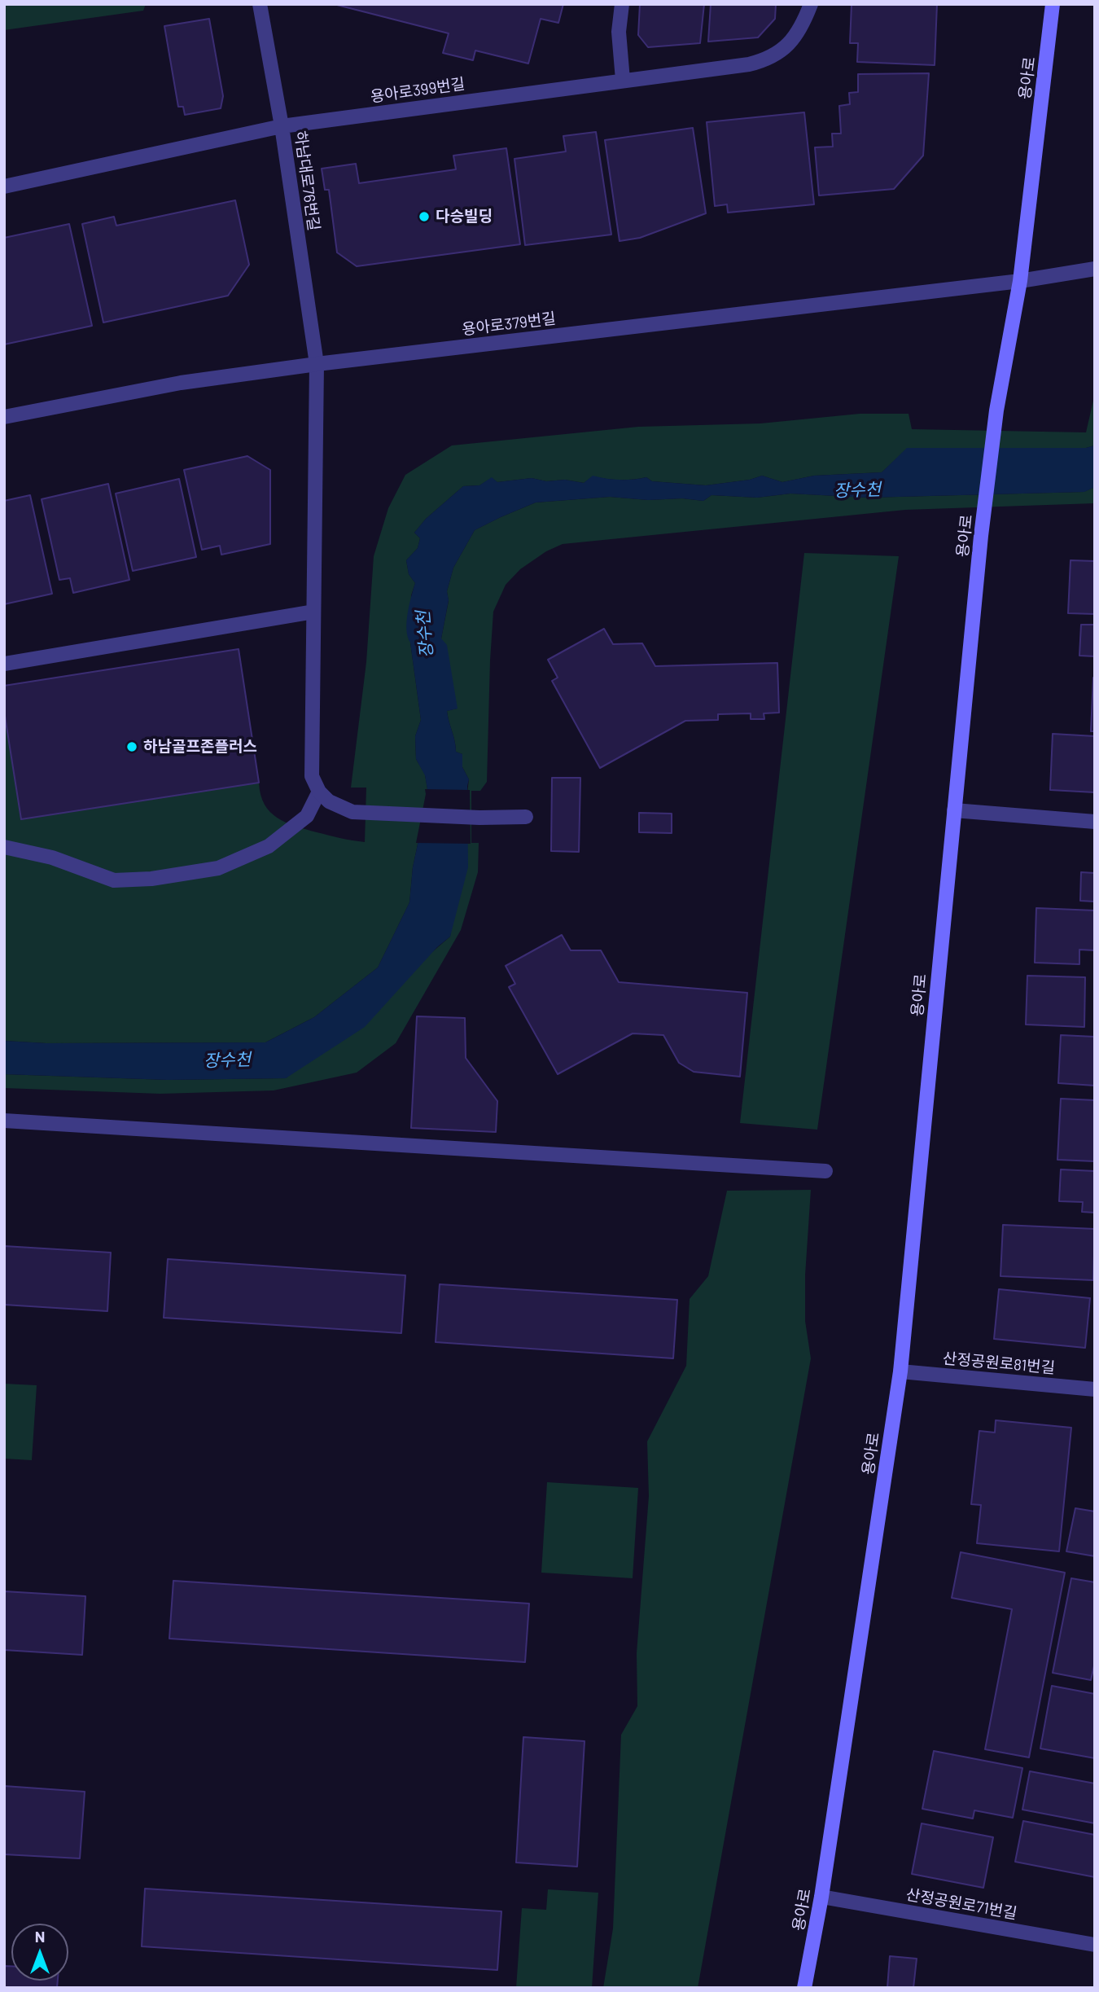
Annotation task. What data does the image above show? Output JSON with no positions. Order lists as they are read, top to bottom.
{
  "streets": {
    "main road": ["용아로"],
    "street": [
      "용아로399번길",
      "하남대로76번길",
      "용아로379번길",
      "산정공원로81번길",
      "산정공원로71번길"
    ]
  },
  "crossings": [
    ["용아로", "용아로379번길"],
    ["용아로", "산정공원로81번길"],
    ["용아로", "산정공원로71번길"],
    ["용아로399번길", "하남대로76번길"],
    ["하남대로76번길", "용아로379번길"]
  ],
  "water": ["장수천"],
  "places": ["다승빌딩", "하남골프존플러스"],
  "north": "top"
}
